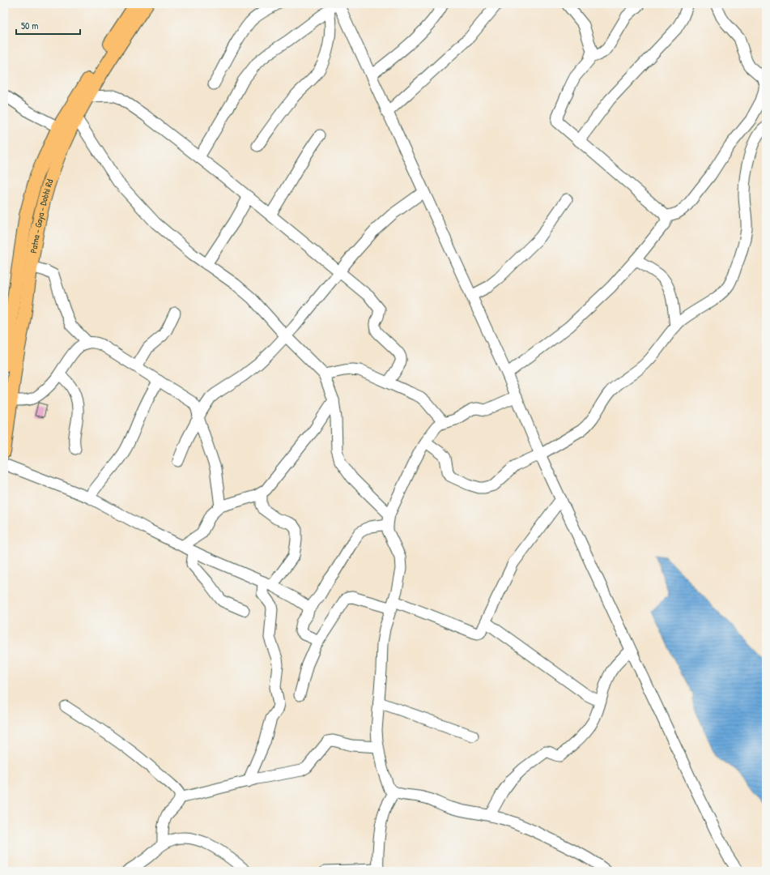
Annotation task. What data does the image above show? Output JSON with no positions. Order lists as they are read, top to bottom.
{
  "streets": {
    "main road": ["Patna - Gaya - Dobhi Rd"]
  },
  "scale_bar": "50 m"
}
